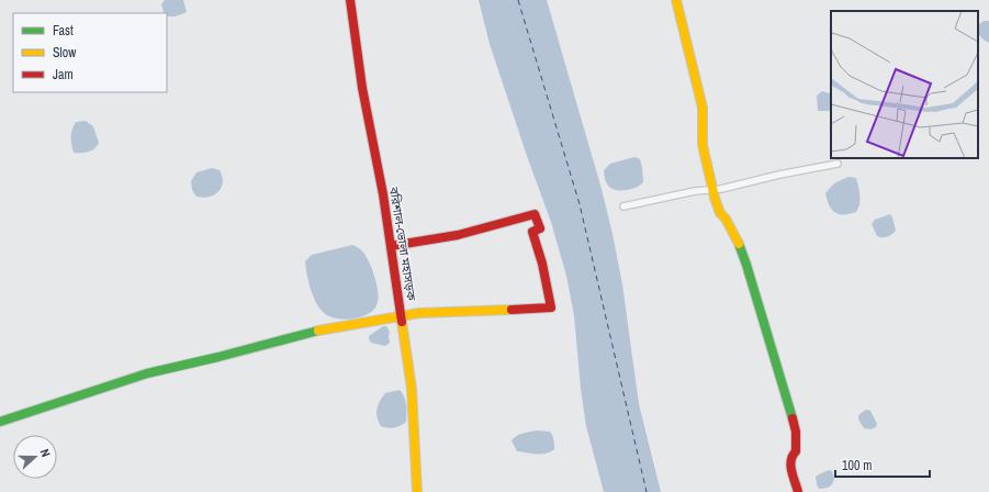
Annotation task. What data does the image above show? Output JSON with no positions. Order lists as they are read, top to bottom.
{
  "streets": {
    "main road": ["বরিশাল-ভোলা মহাসড়ক"]
  },
  "legend": ["Fast", "Slow", "Jam"],
  "scale_bar": "100 m",
  "north": "right"
}
